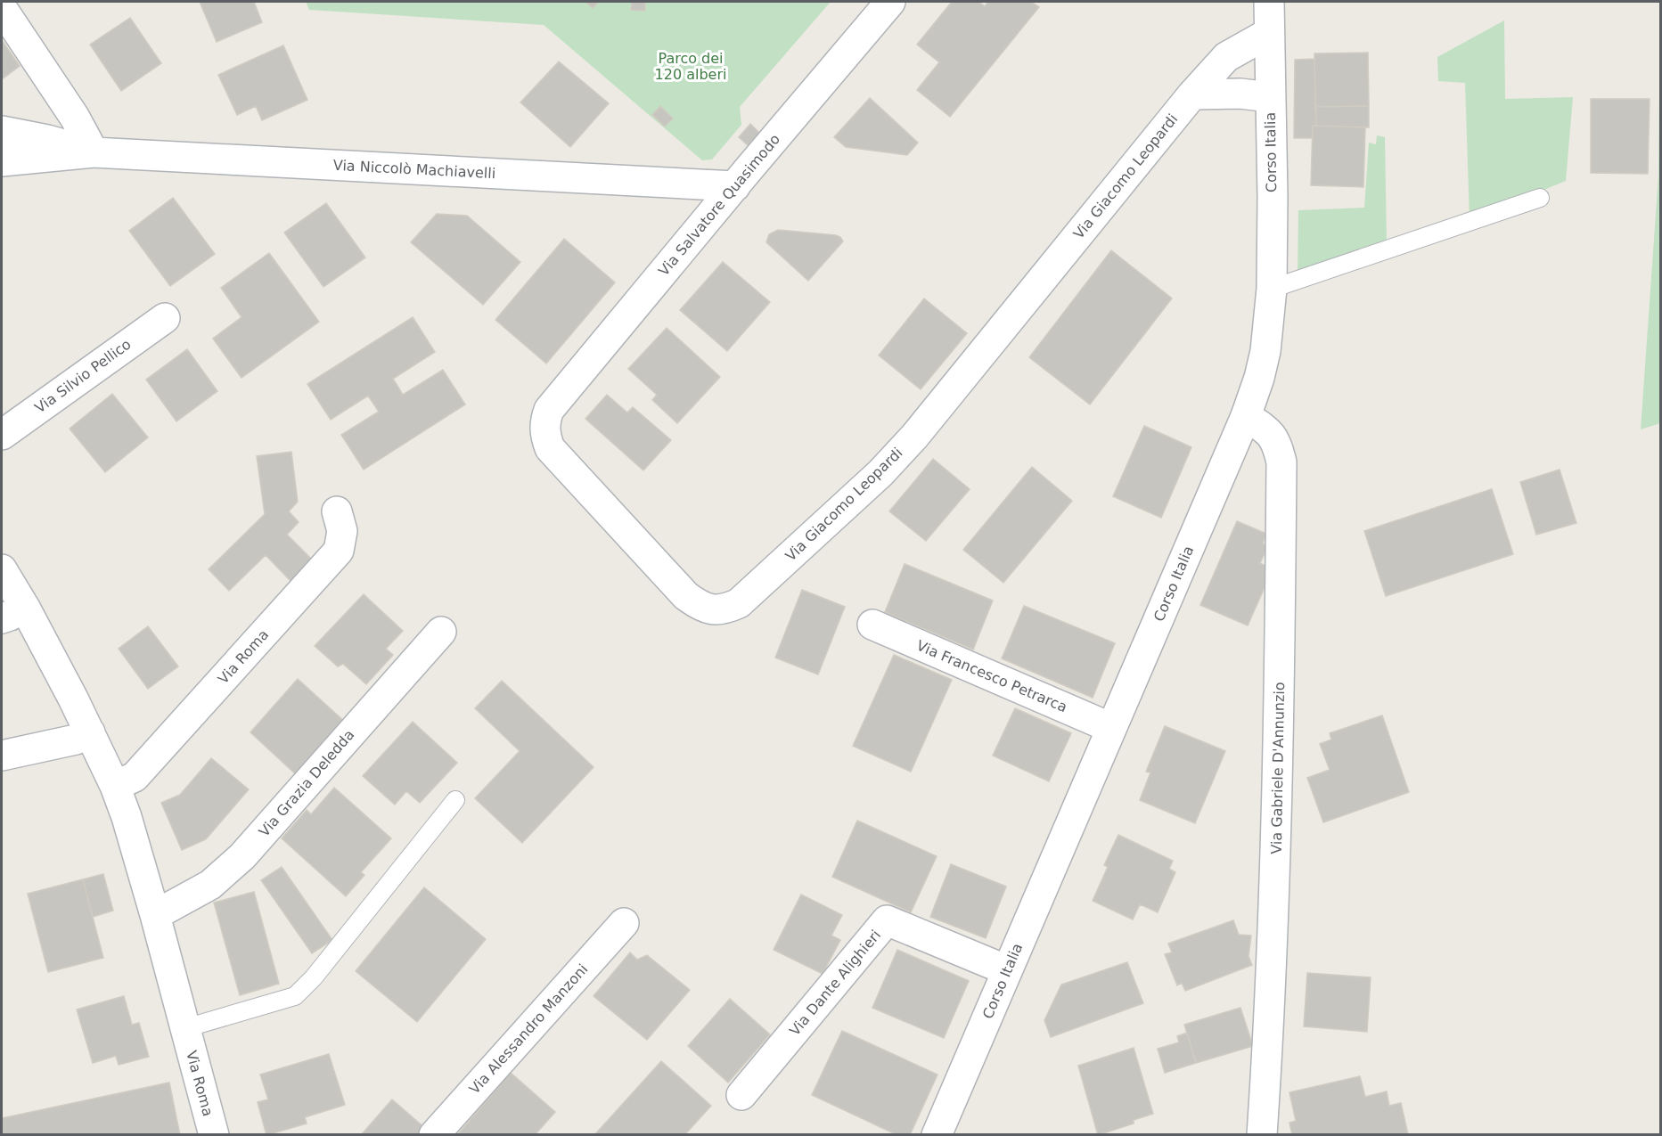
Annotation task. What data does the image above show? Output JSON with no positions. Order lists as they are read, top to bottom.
{
  "streets": {
    "street": [
      "Corso Italia",
      "Via Niccolò Machiavelli",
      "Via Giacomo Leopardi",
      "Via Salvatore Quasimodo",
      "Via Silvio Pellico",
      "Via Roma",
      "Via Francesco Petrarca",
      "Via Gabriele D'Annunzio",
      "Via Grazia Deledda",
      "Via Dante Alighieri",
      "Via Alessandro Manzoni"
    ]
  },
  "crossings": [
    ["Corso Italia", "Via Giacomo Leopardi"],
    ["Corso Italia", "Via Francesco Petrarca"],
    ["Corso Italia", "Via Gabriele D'Annunzio"],
    ["Corso Italia", "Via Dante Alighieri"],
    ["Via Niccolò Machiavelli", "Via Salvatore Quasimodo"],
    ["Via Giacomo Leopardi", "Via Salvatore Quasimodo"],
    ["Via Roma", "Via Grazia Deledda"]
  ],
  "parks": ["Parco dei 120 alberi"]
}
